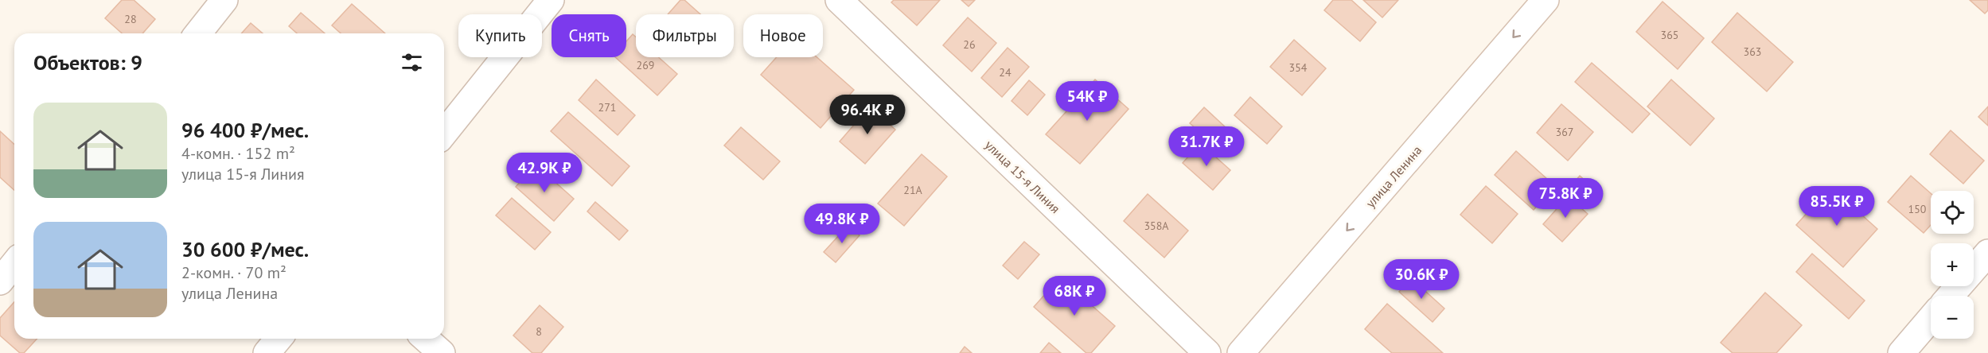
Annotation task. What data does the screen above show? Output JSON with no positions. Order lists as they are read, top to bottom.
{
  "streets": {
    "street": ["улица 15-я Линия", "улица Ленина"]
  },
  "one_way": ["улица Ленина"],
  "house_numbers": [
    "28",
    "365",
    "26",
    "363",
    "269",
    "354",
    "24",
    "271",
    "367",
    "21А",
    "150",
    "358А",
    "8"
  ],
  "page": {
    "chip": [
      "Купить",
      "Снять",
      "Фильтры",
      "Новое"
    ],
    "heading": "Объектов: 9",
    "price": [
      "54K ₽",
      "96.4K ₽",
      "31.7K ₽",
      "42.9K ₽",
      "75.8K ₽",
      "85.5K ₽",
      "49.8K ₽",
      "30.6K ₽",
      "68K ₽"
    ],
    "list": [
      {
        "name": "96 400 ₽/мес.",
        "note": "4-комн. · 152 m² · улица 15-я Линия"
      },
      {
        "name": "30 600 ₽/мес.",
        "note": "2-комн. · 70 m² · улица Ленина"
      }
    ],
    "map_buttons": ["+", "−"]
  }
}
